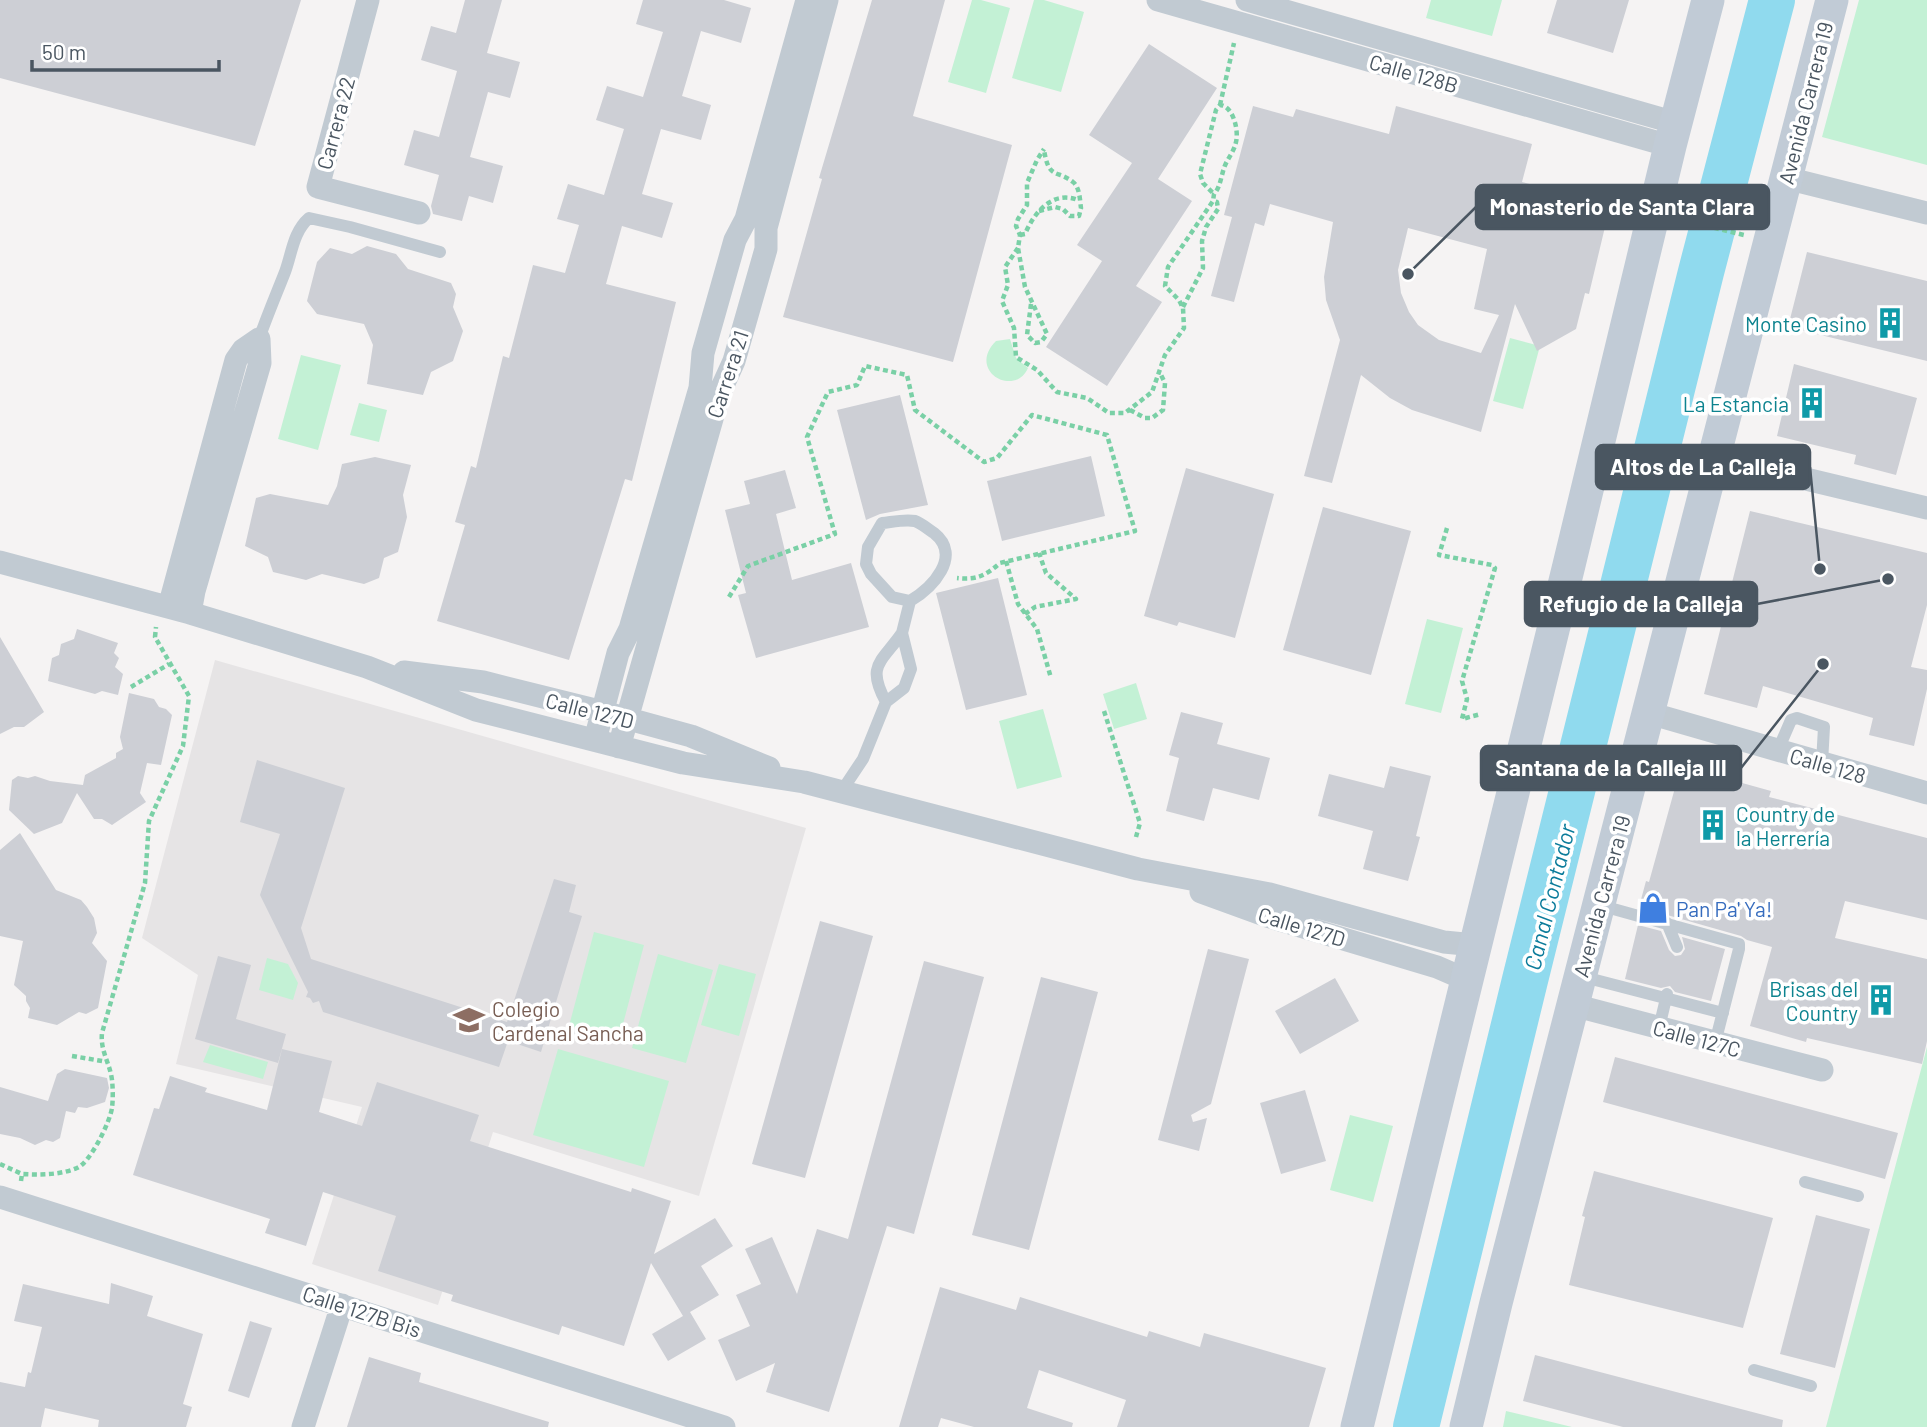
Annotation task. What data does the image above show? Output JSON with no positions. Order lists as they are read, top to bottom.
{
  "streets": {
    "main road": ["Avenida Carrera 19"],
    "street": [
      "Calle 128B",
      "Carrera 22",
      "Carrera 21",
      "Calle 127D",
      "Calle 128",
      "Calle 127C",
      "Calle 127B Bis"
    ]
  },
  "crossings": [
    ["Avenida Carrera 19", "Calle 128"],
    ["Avenida Carrera 19", "Calle 127C"],
    ["Carrera 21", "Calle 127D"]
  ],
  "water": ["Canal Contador"],
  "places": {
    "other": [
      "Monasterio de Santa Clara",
      "Altos de La Calleja",
      "Refugio de la Calleja",
      "Santana de la Calleja III"
    ],
    "building": [
      "Monte Casino",
      "La Estancia",
      "Country de la Herrería",
      "Brisas del Country"
    ],
    "shop": ["Pan Pa' Ya!"],
    "school or university": ["Colegio Cardenal Sancha"]
  },
  "scale_bar": "50 m"
}
